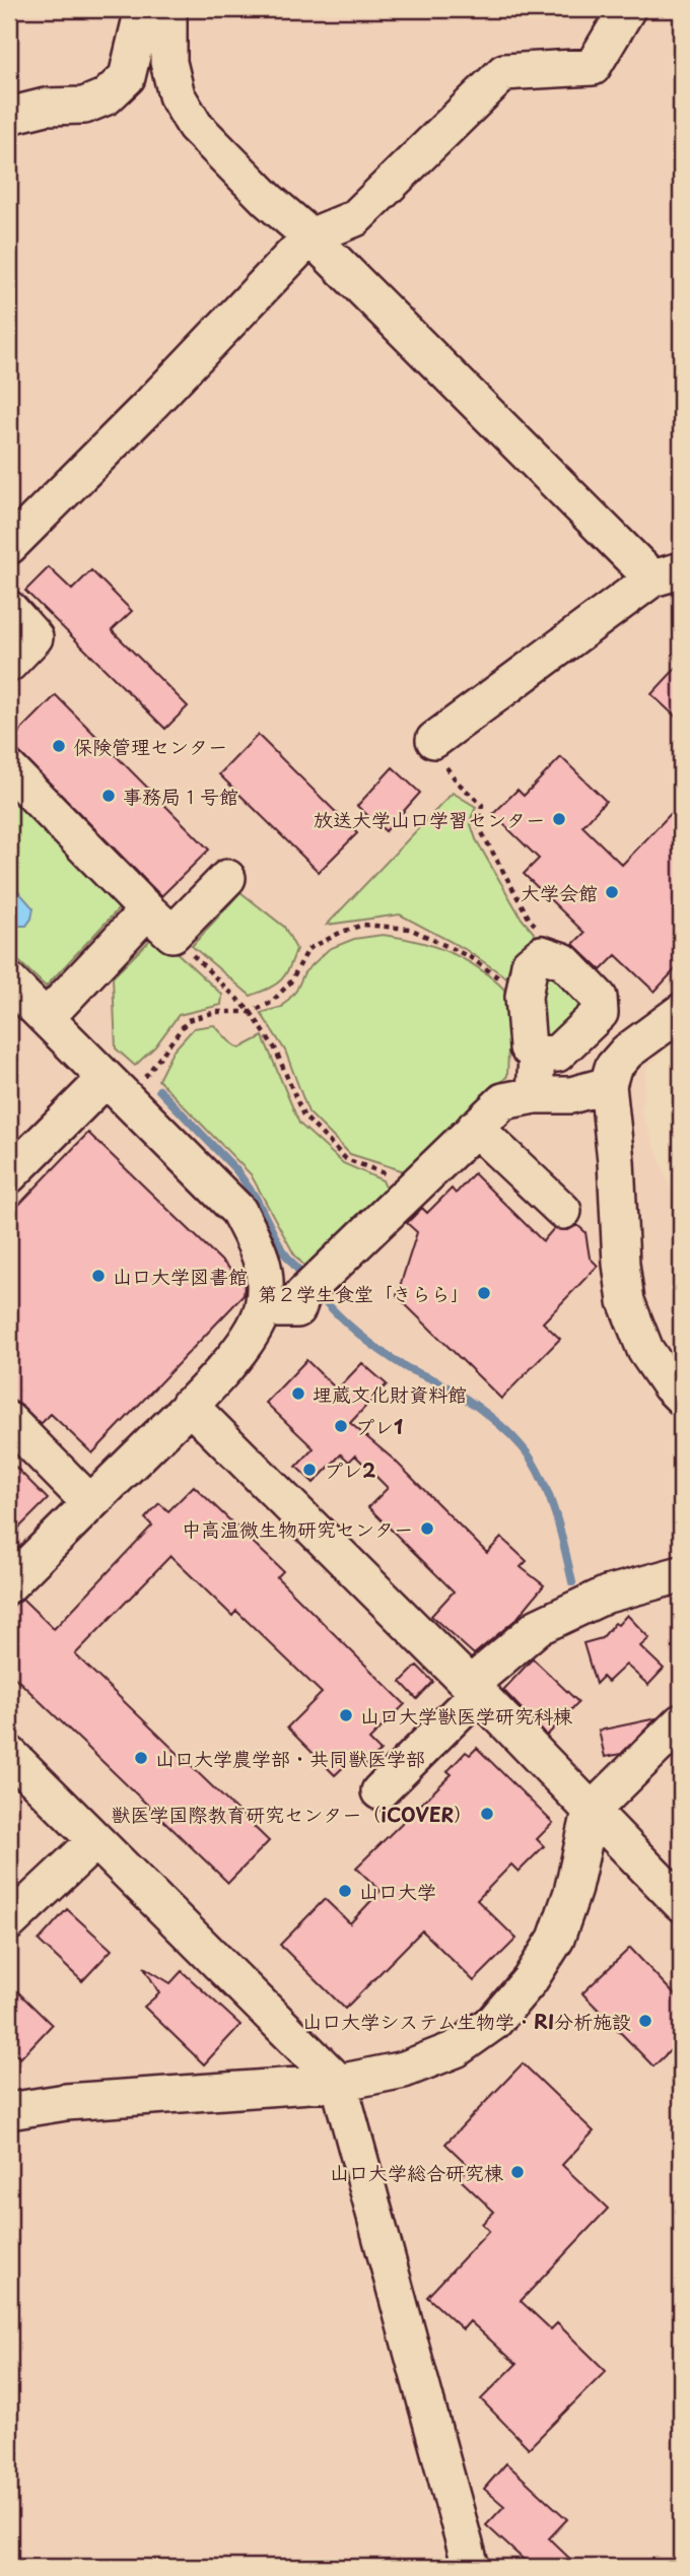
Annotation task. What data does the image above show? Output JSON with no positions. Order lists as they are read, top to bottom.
{
  "places": [
    "保険管理センター",
    "事務局１号館",
    "放送大学山口学習センター",
    "大学会館",
    "山口大学図書館",
    "第２学生食堂「きらら」",
    "埋蔵文化財資料館",
    "プレ1",
    "プレ2",
    "中高温微生物研究センター",
    "山口大学獣医学研究科棟",
    "山口大学農学部・共同獣医学部",
    "獣医学国際教育研究センター（iCOVER）",
    "山口大学",
    "山口大学システム生物学・RI分析施設",
    "山口大学総合研究棟"
  ]
}
